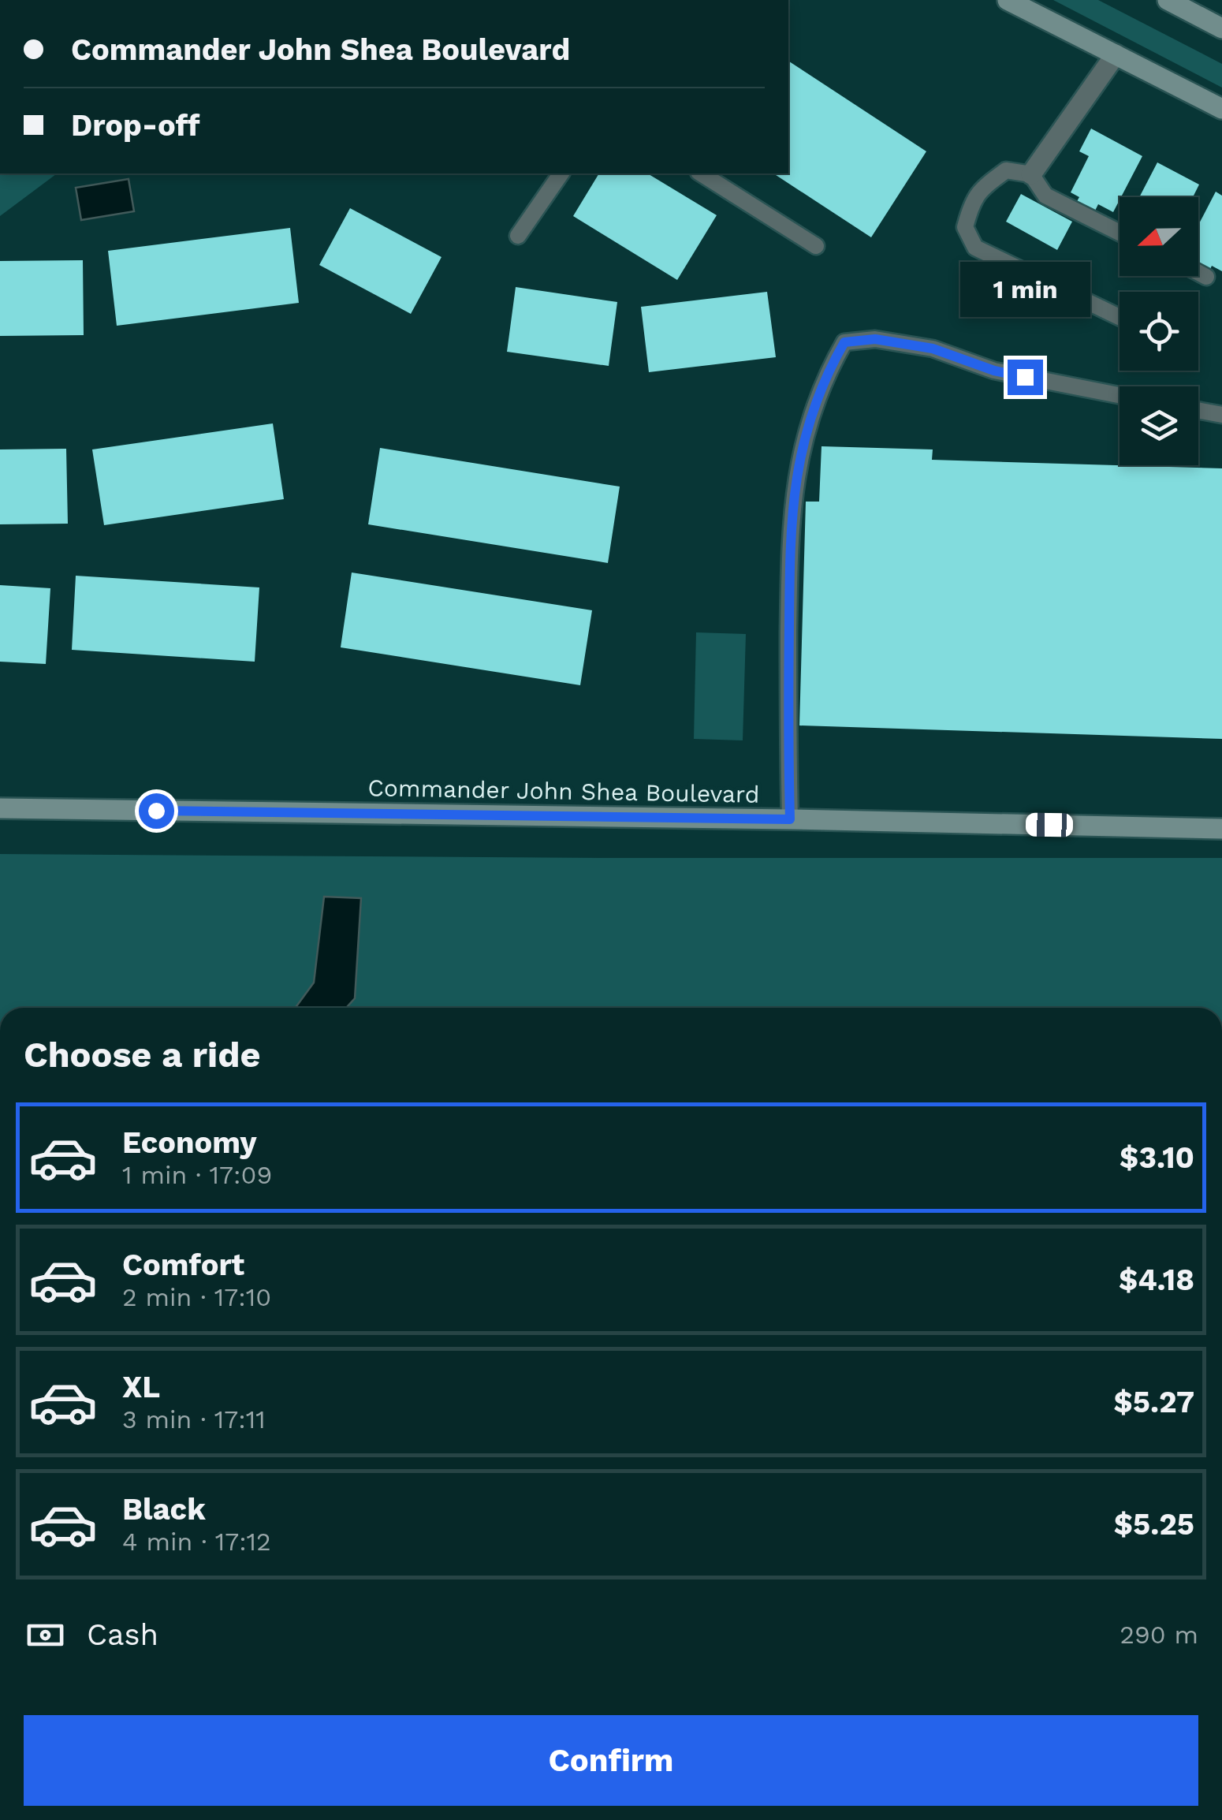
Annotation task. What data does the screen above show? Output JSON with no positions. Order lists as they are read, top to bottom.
{
  "streets": {
    "street": ["Commander John Shea Boulevard"]
  },
  "north": "left",
  "page": {
    "banner": ["Commander John Shea Boulevard", "Drop-off"],
    "bubble": "1 min",
    "heading": "Choose a ride",
    "list": [
      {
        "name": "Economy",
        "note": "1 min · 17:09",
        "value": "$3.10"
      },
      {
        "name": "Comfort",
        "note": "2 min · 17:10",
        "value": "$4.18"
      },
      {
        "name": "XL",
        "note": "3 min · 17:11",
        "value": "$5.27"
      },
      {
        "name": "Black",
        "note": "4 min · 17:12",
        "value": "$5.25"
      }
    ],
    "pay": ["Cash", "290 m"],
    "buttons": "Confirm"
  }
}
